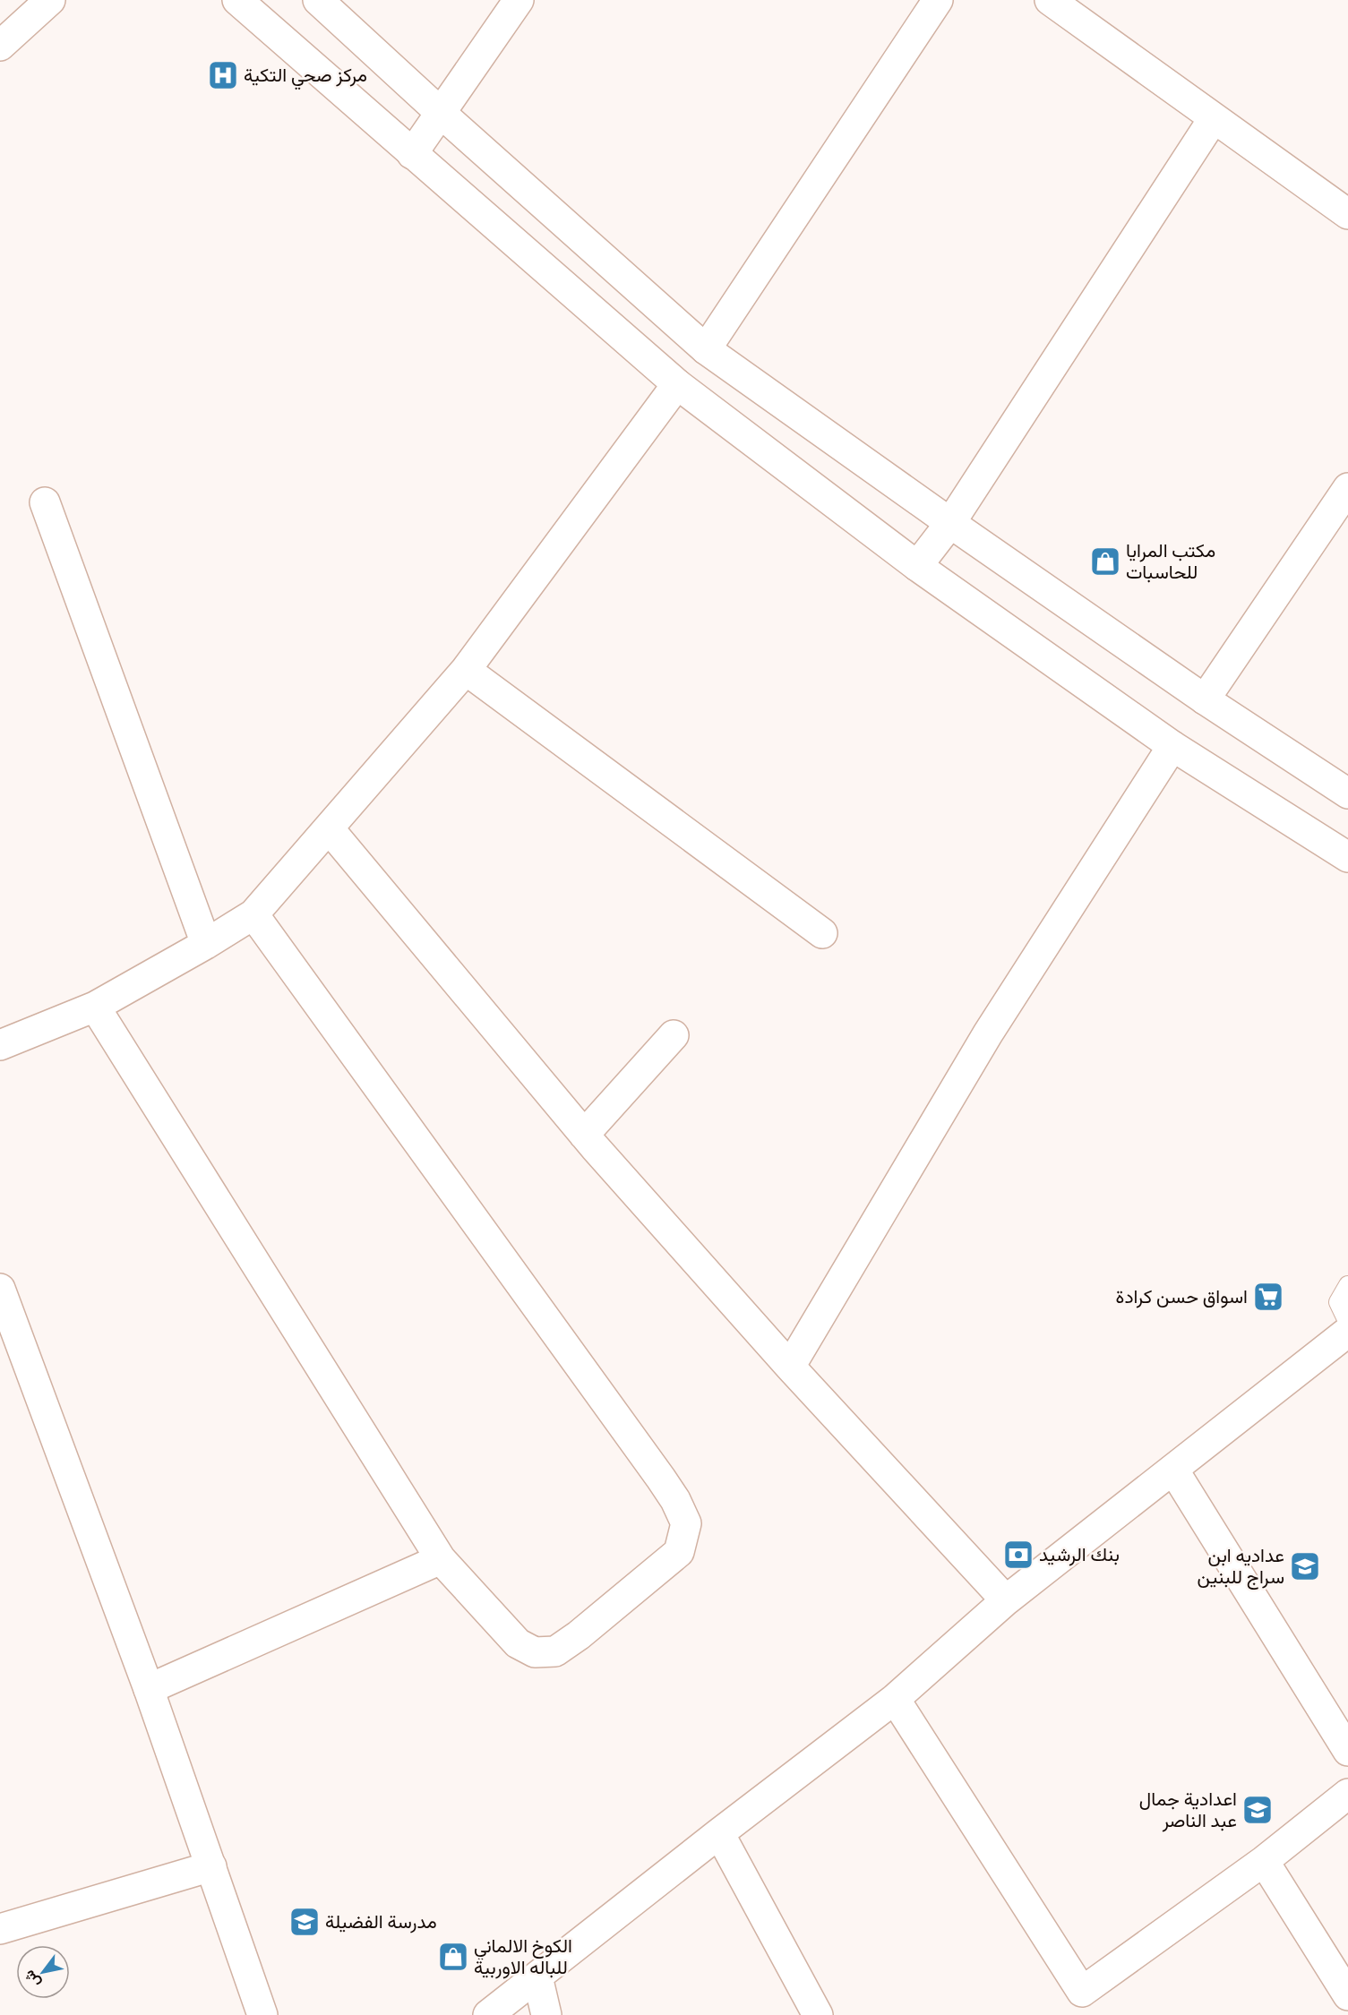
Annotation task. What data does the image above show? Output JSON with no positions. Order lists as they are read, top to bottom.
{
  "places": {
    "hospital": ["مركز صحي التكية"],
    "shop": ["مكتب المرايا للحاسبات", "الكوخ الالماني للباله الاوربية"],
    "supermarket": ["اسواق حسن كرادة"],
    "bank": ["بنك الرشيد"],
    "school or university": ["عداديه ابن سراج للبنين", "اعدادية جمال عبد الناصر", "مدرسة الفضيلة"]
  },
  "north": "bottom left"
}
